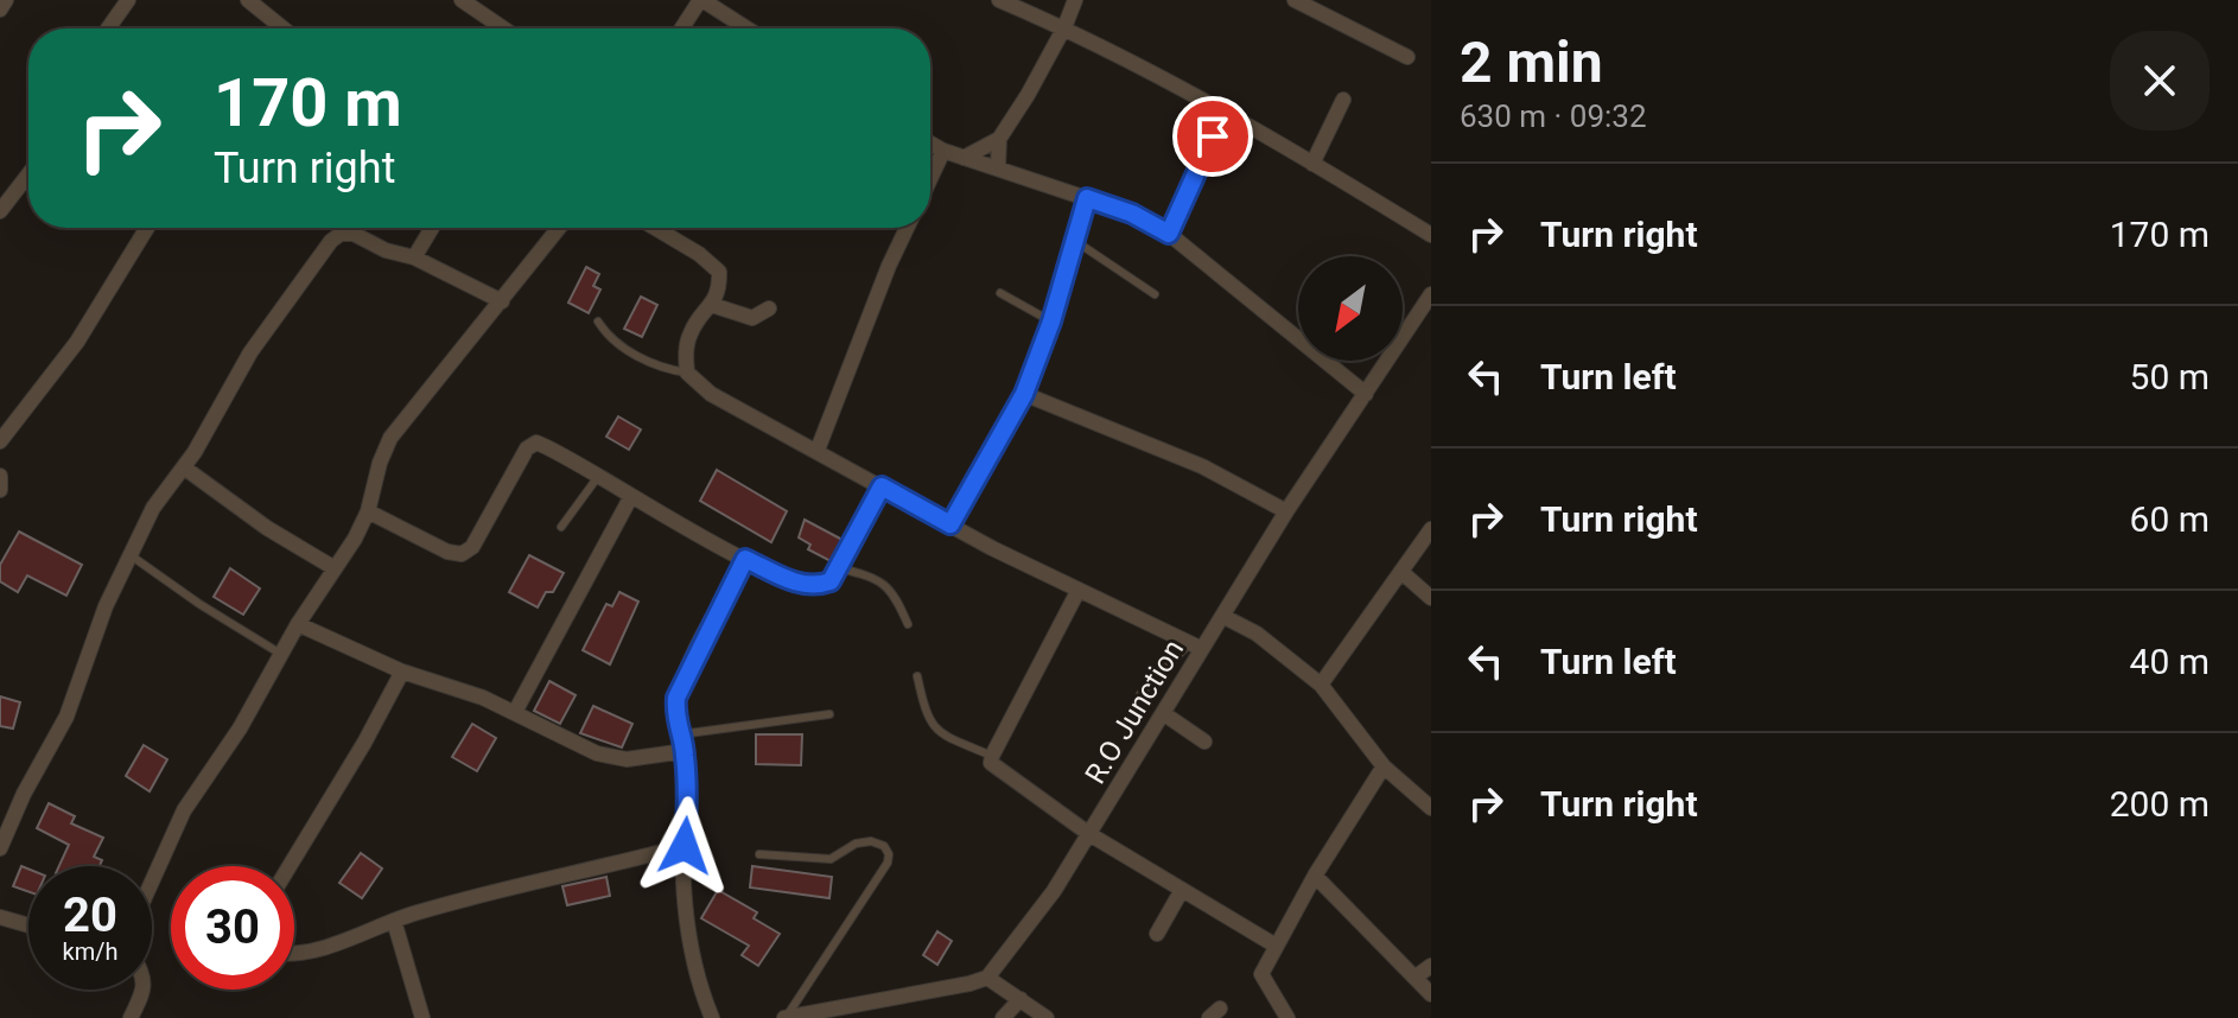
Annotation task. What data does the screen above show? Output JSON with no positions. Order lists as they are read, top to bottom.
{
  "streets": {
    "street": ["R.O Junction"]
  },
  "north": "bottom left",
  "page": {
    "heading": ["2 min", "630 m · 09:32"],
    "turn": ["170 m", "Turn right"],
    "list": [
      {
        "name": "Turn right",
        "value": "170 m"
      },
      {
        "name": "Turn left",
        "value": "50 m"
      },
      {
        "name": "Turn right",
        "value": "60 m"
      },
      {
        "name": "Turn left",
        "value": "40 m"
      },
      {
        "name": "Turn right",
        "value": "200 m"
      }
    ],
    "speed": "20 km/h",
    "limit": "30"
  }
}
